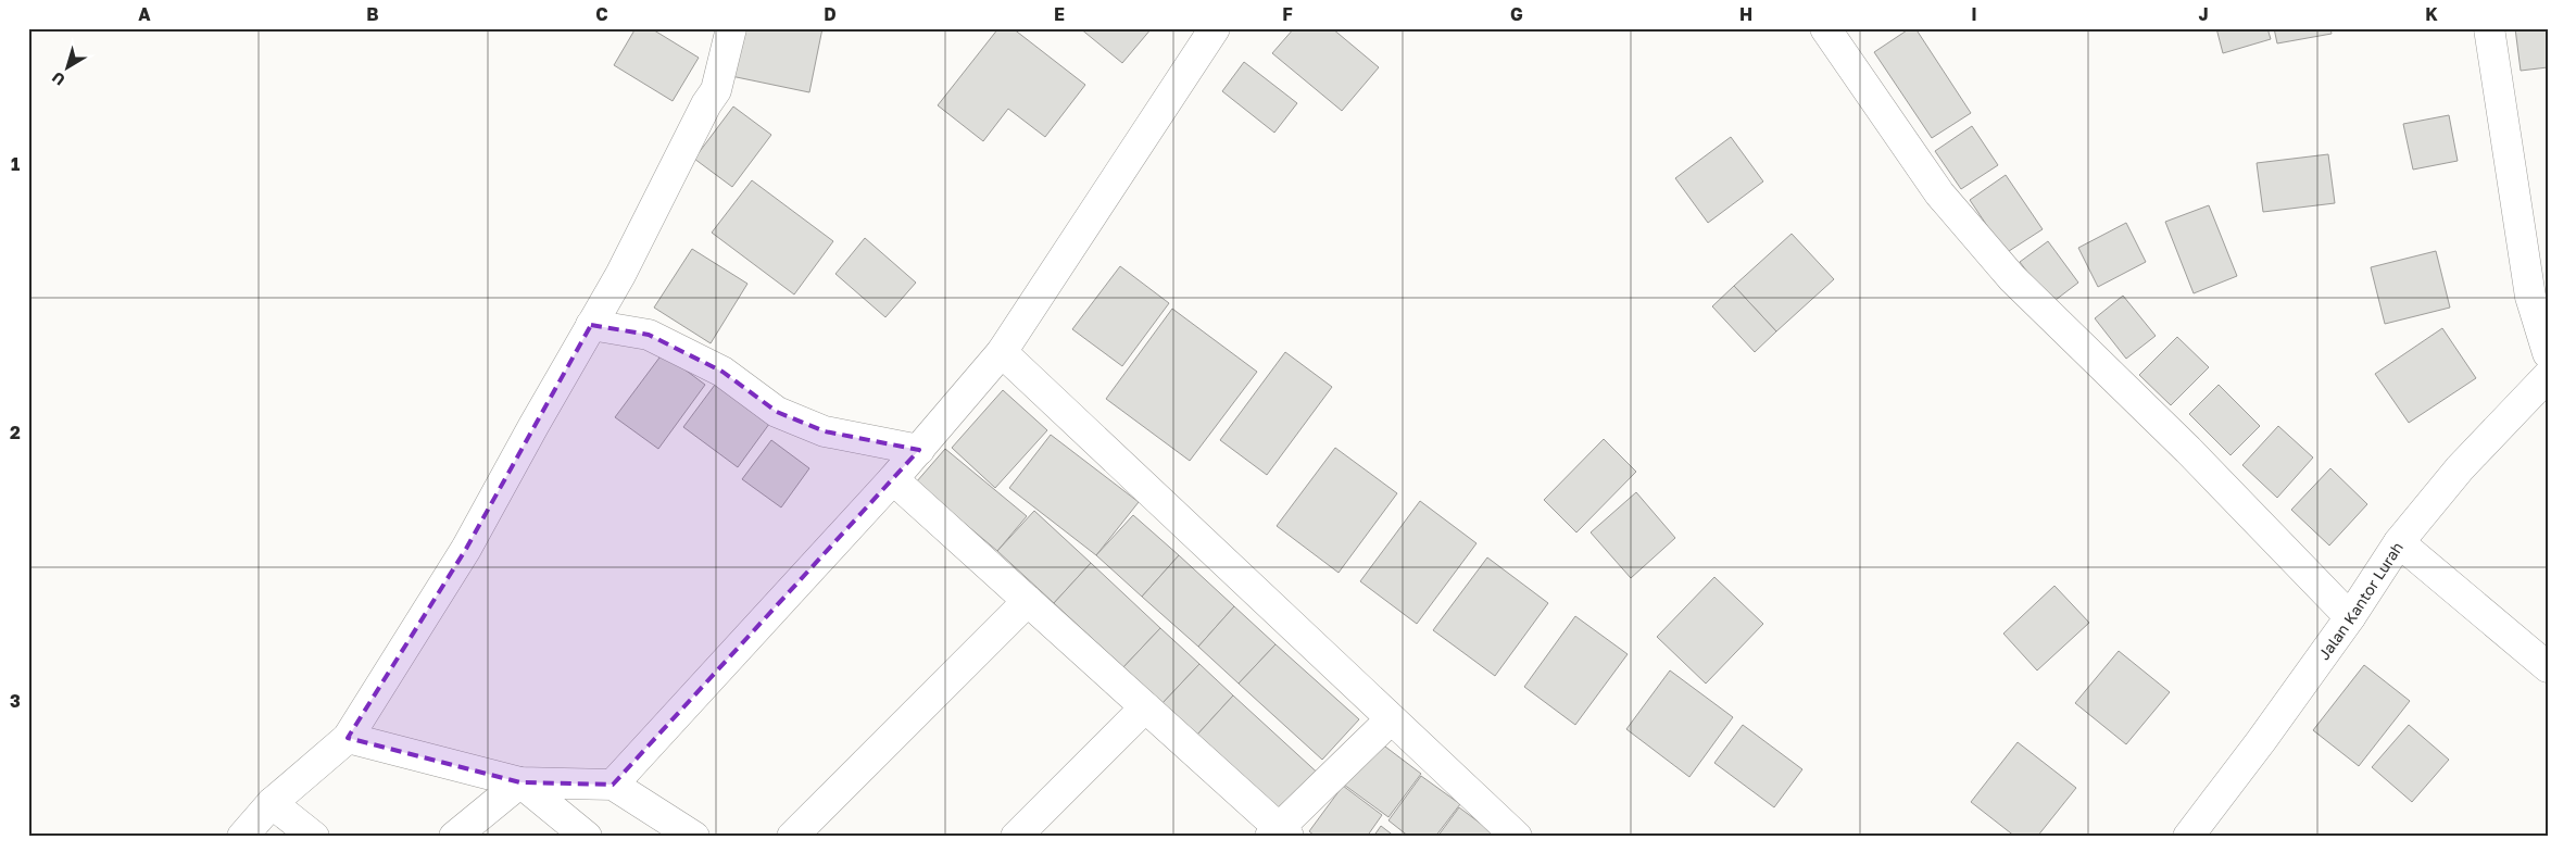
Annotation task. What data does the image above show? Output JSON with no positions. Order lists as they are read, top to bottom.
{
  "streets": {
    "street": ["Jalan Kantor Lurah"]
  },
  "north": "bottom left",
  "grid": {
    "columns": [
      "A",
      "B",
      "C",
      "D",
      "E",
      "F",
      "G",
      "H",
      "I",
      "J",
      "K"
    ],
    "rows": ["1", "2", "3"]
  }
}
